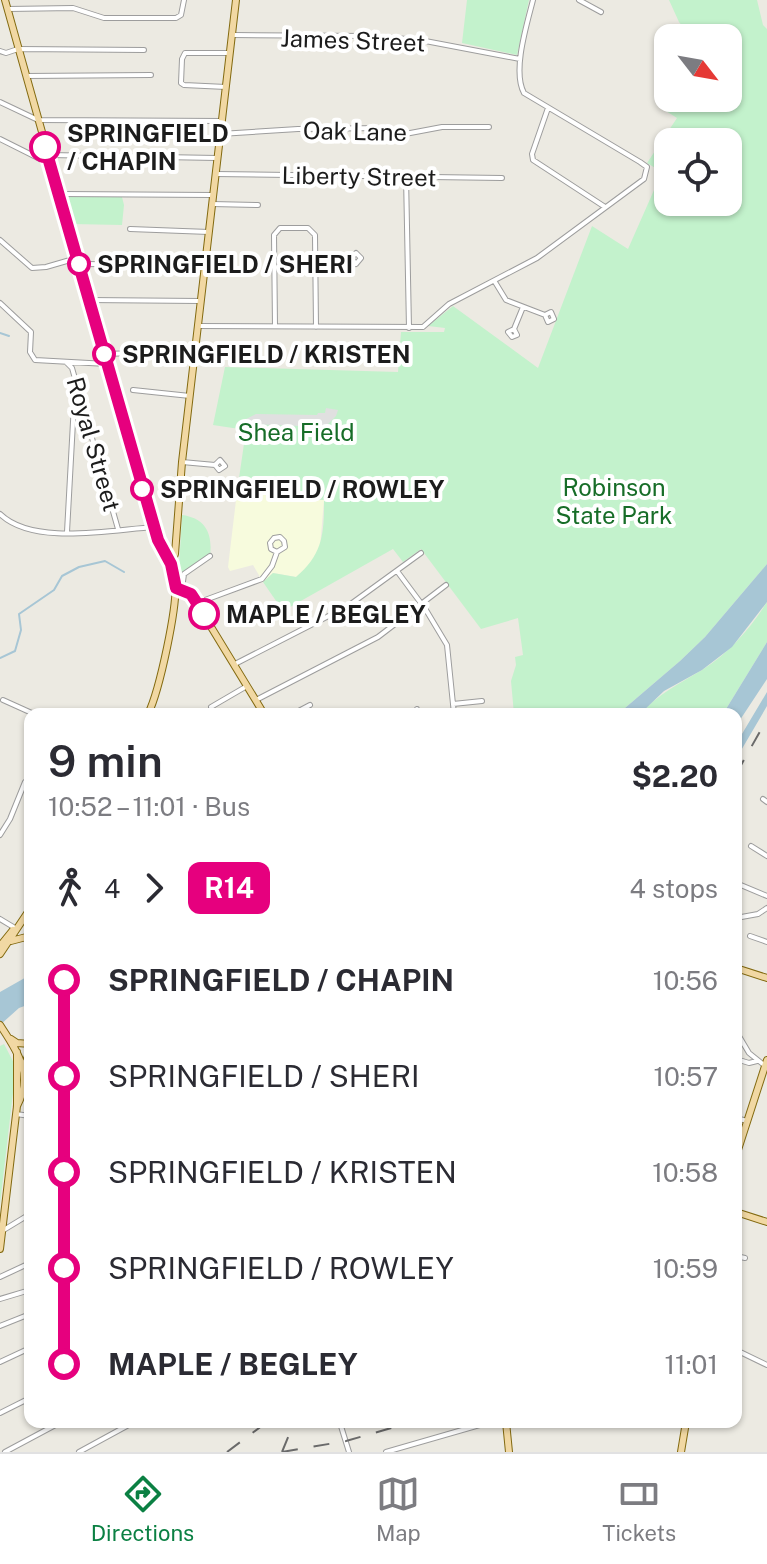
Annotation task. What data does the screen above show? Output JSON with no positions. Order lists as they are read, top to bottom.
{
  "streets": {
    "street": [
      "James Street",
      "Oak Lane",
      "Liberty Street",
      "Royal Street"
    ]
  },
  "parks": ["Shea Field", "Robinson State Park"],
  "places": [
    "SPRINGFIELD / CHAPIN",
    "SPRINGFIELD / SHERI",
    "SPRINGFIELD / KRISTEN",
    "SPRINGFIELD / ROWLEY",
    "MAPLE / BEGLEY"
  ],
  "lines": ["bus line R14"],
  "north": "bottom right",
  "page": {
    "heading": ["9 min", "10:52 – 11:01 · Bus", "$2.20"],
    "legs": ["4", "R14", "4 stops"],
    "list": [
      {
        "name": "SPRINGFIELD / CHAPIN",
        "value": "10:56"
      },
      {
        "name": "SPRINGFIELD / SHERI",
        "value": "10:57"
      },
      {
        "name": "SPRINGFIELD / KRISTEN",
        "value": "10:58"
      },
      {
        "name": "SPRINGFIELD / ROWLEY",
        "value": "10:59"
      },
      {
        "name": "MAPLE / BEGLEY",
        "value": "11:01"
      }
    ],
    "tabs": ["Directions", "Map", "Tickets"]
  }
}
